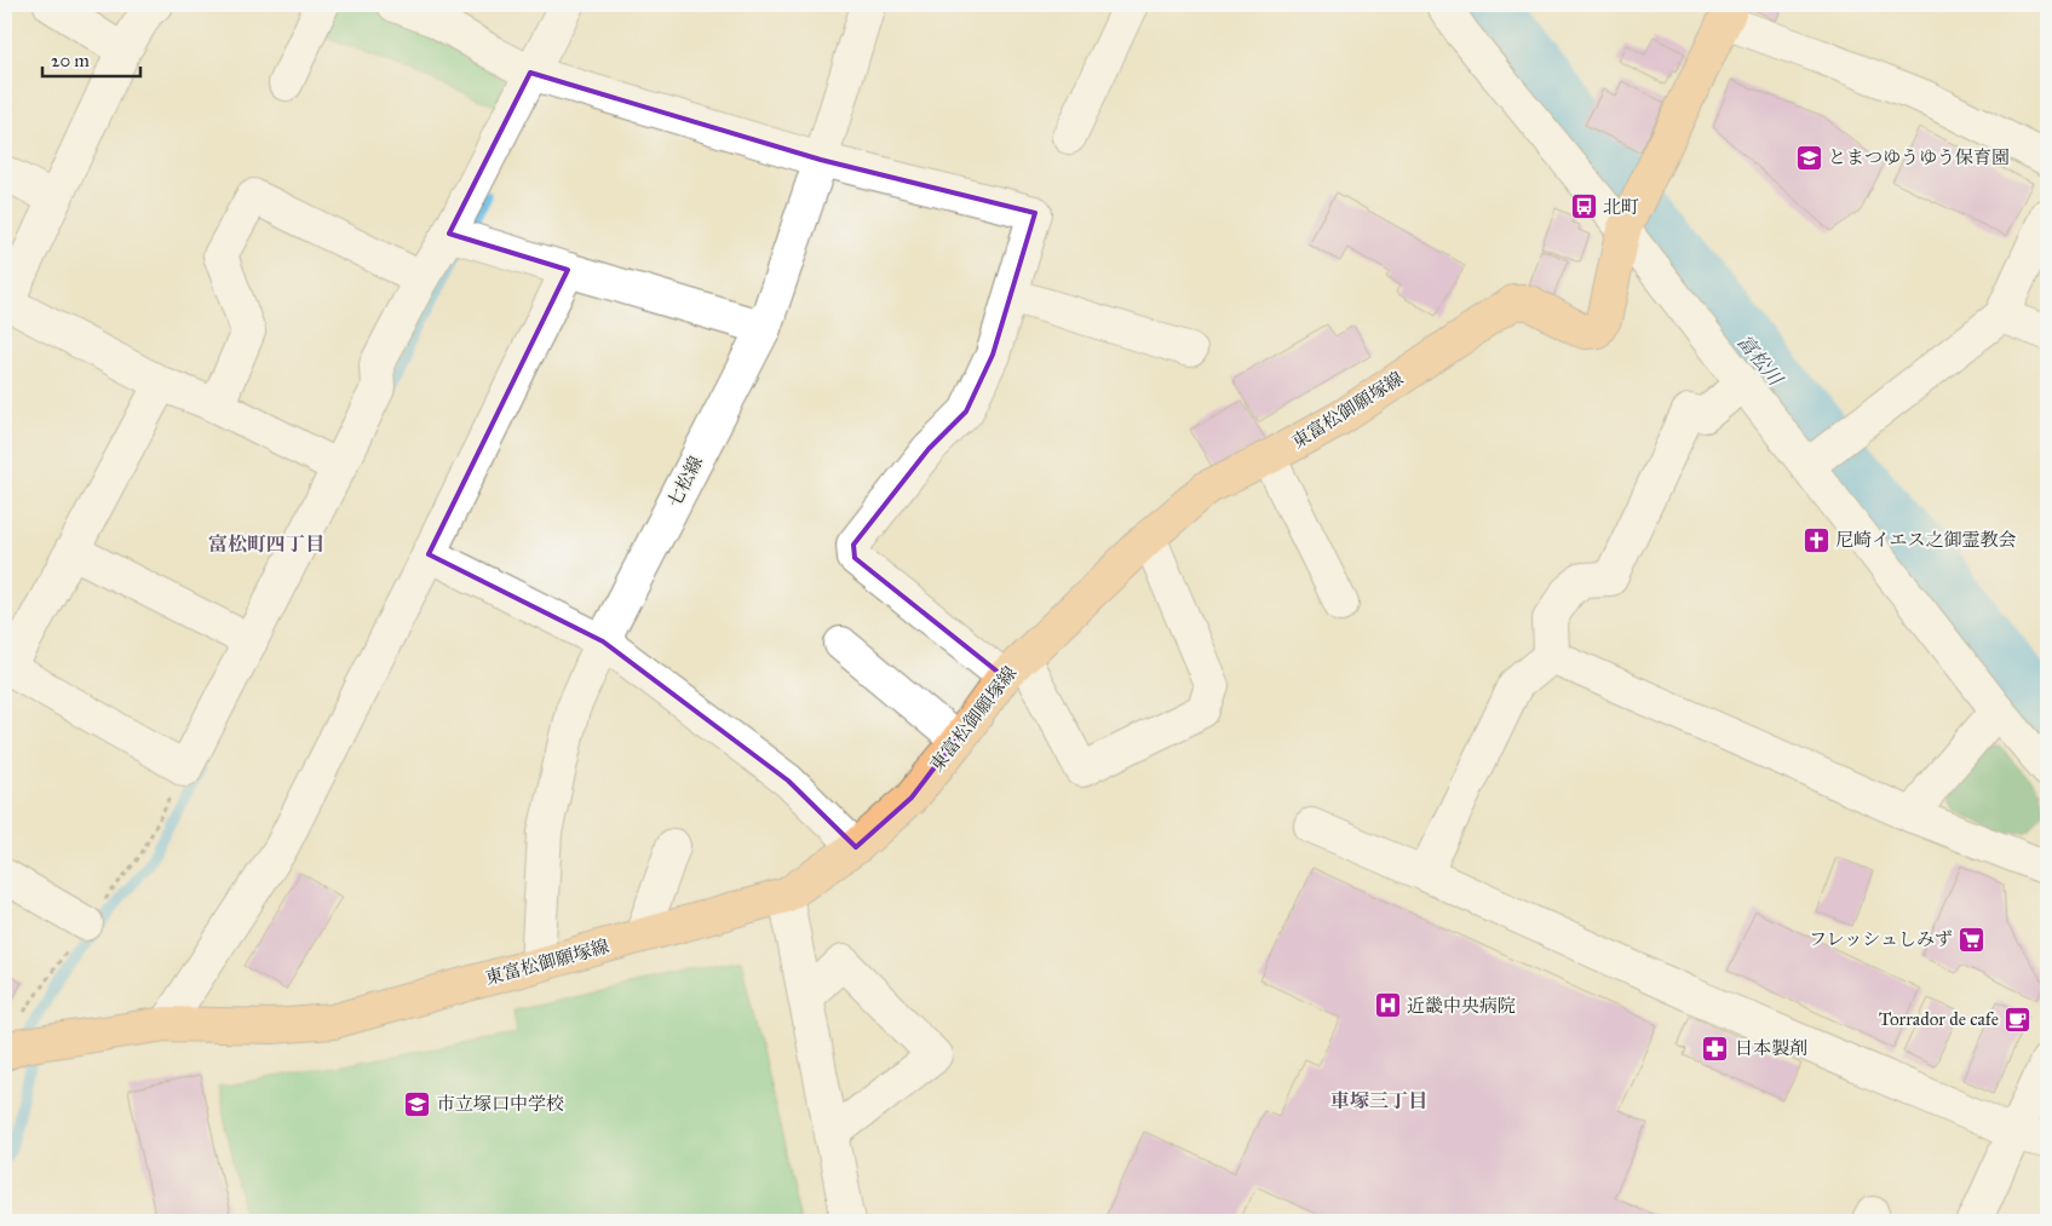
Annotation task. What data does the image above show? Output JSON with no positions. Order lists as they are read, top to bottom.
{
  "streets": {
    "main road": ["東富松御願塚線"],
    "street": ["七松線"]
  },
  "crossings": [
    ["東富松御願塚線", "七松線"]
  ],
  "districts": ["富松町四丁目", "車塚三丁目"],
  "water": ["富松川"],
  "places": {
    "school or university": ["とまつゆうゆう保育園", "市立塚口中学校"],
    "bus stop": ["北町"],
    "church": ["尼崎イエス之御霊教会"],
    "supermarket": ["フレッシュしみず"],
    "hospital": ["近畿中央病院"],
    "cafe": ["Torrador de cafe"],
    "pharmacy": ["日本製剤"]
  },
  "scale_bar": "20 m"
}
